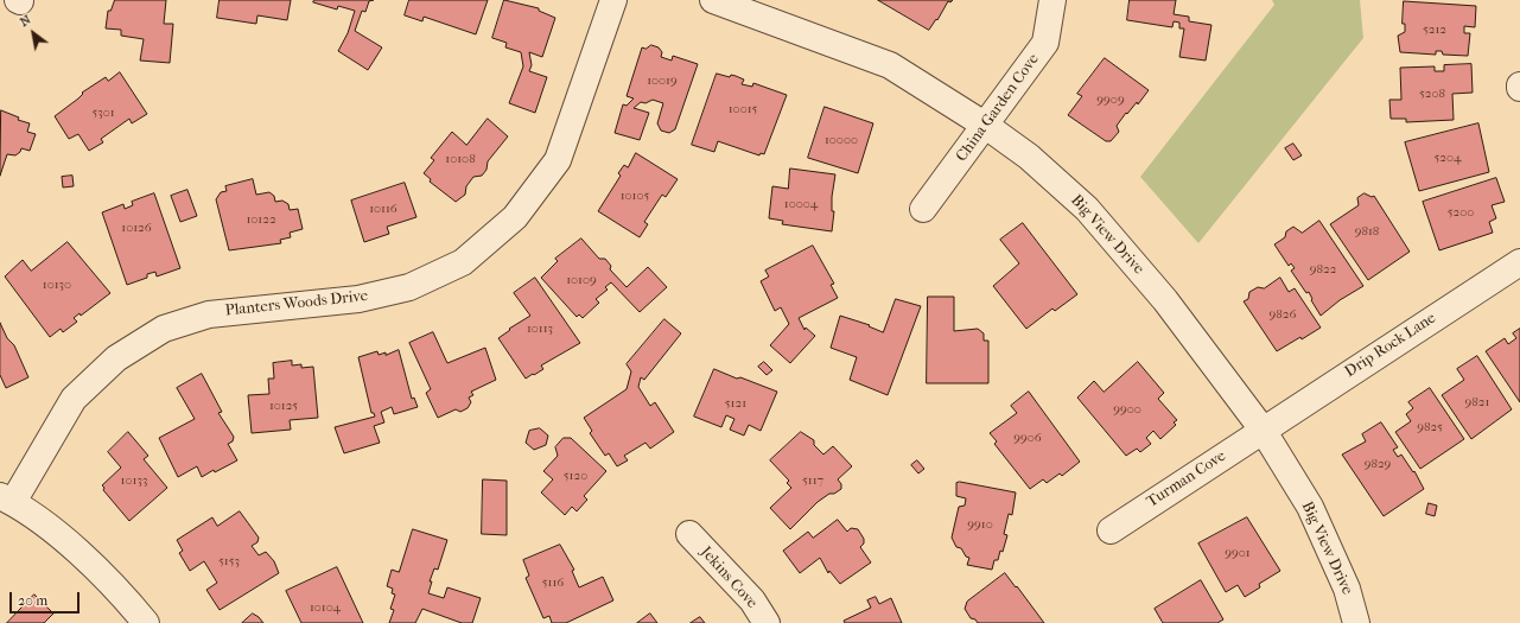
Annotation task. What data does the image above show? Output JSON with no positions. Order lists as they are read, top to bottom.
{
  "streets": {
    "street": [
      "China Garden Cove",
      "Big View Drive",
      "Planters Woods Drive",
      "Drip Rock Lane",
      "Turman Cove",
      "Jekins Cove"
    ]
  },
  "crossings": [
    ["China Garden Cove", "Big View Drive"],
    ["Big View Drive", "Drip Rock Lane"],
    ["Big View Drive", "Turman Cove"],
    ["Drip Rock Lane", "Turman Cove"]
  ],
  "house_numbers": [
    "5212",
    "10019",
    "5208",
    "9909",
    "10015",
    "5301",
    "10000",
    "5204",
    "10108",
    "10105",
    "10004",
    "10116",
    "5200",
    "10122",
    "10126",
    "9818",
    "9822",
    "10109",
    "10130",
    "9826",
    "10113",
    "9821",
    "5121",
    "10125",
    "9900",
    "9825",
    "9906",
    "9829",
    "5120",
    "10133",
    "5117",
    "9910",
    "9901",
    "5153",
    "5116",
    "10104"
  ],
  "scale_bar": "20 m",
  "north": "top left"
}
